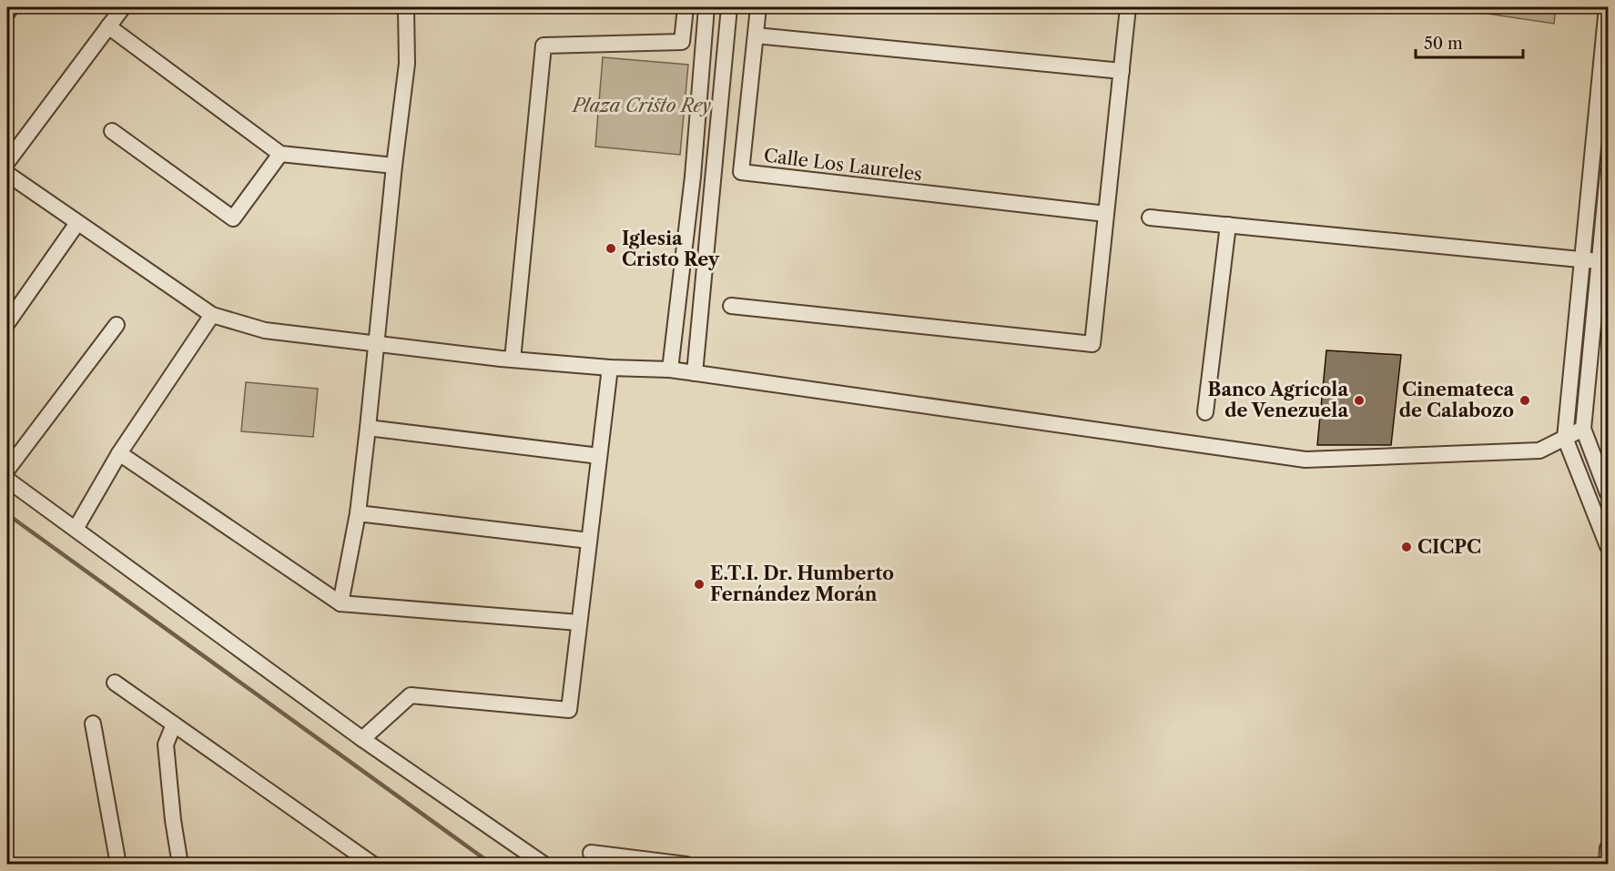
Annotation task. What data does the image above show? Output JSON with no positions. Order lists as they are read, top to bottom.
{
  "streets": {
    "street": ["Calle Los Laureles"]
  },
  "parks": ["Plaza Cristo Rey"],
  "places": [
    "Iglesia Cristo Rey",
    "Banco Agrícola de Venezuela",
    "Cinemateca de Calabozo",
    "CICPC",
    "E.T.I. Dr. Humberto Fernández Morán"
  ],
  "scale_bar": "50 m"
}
